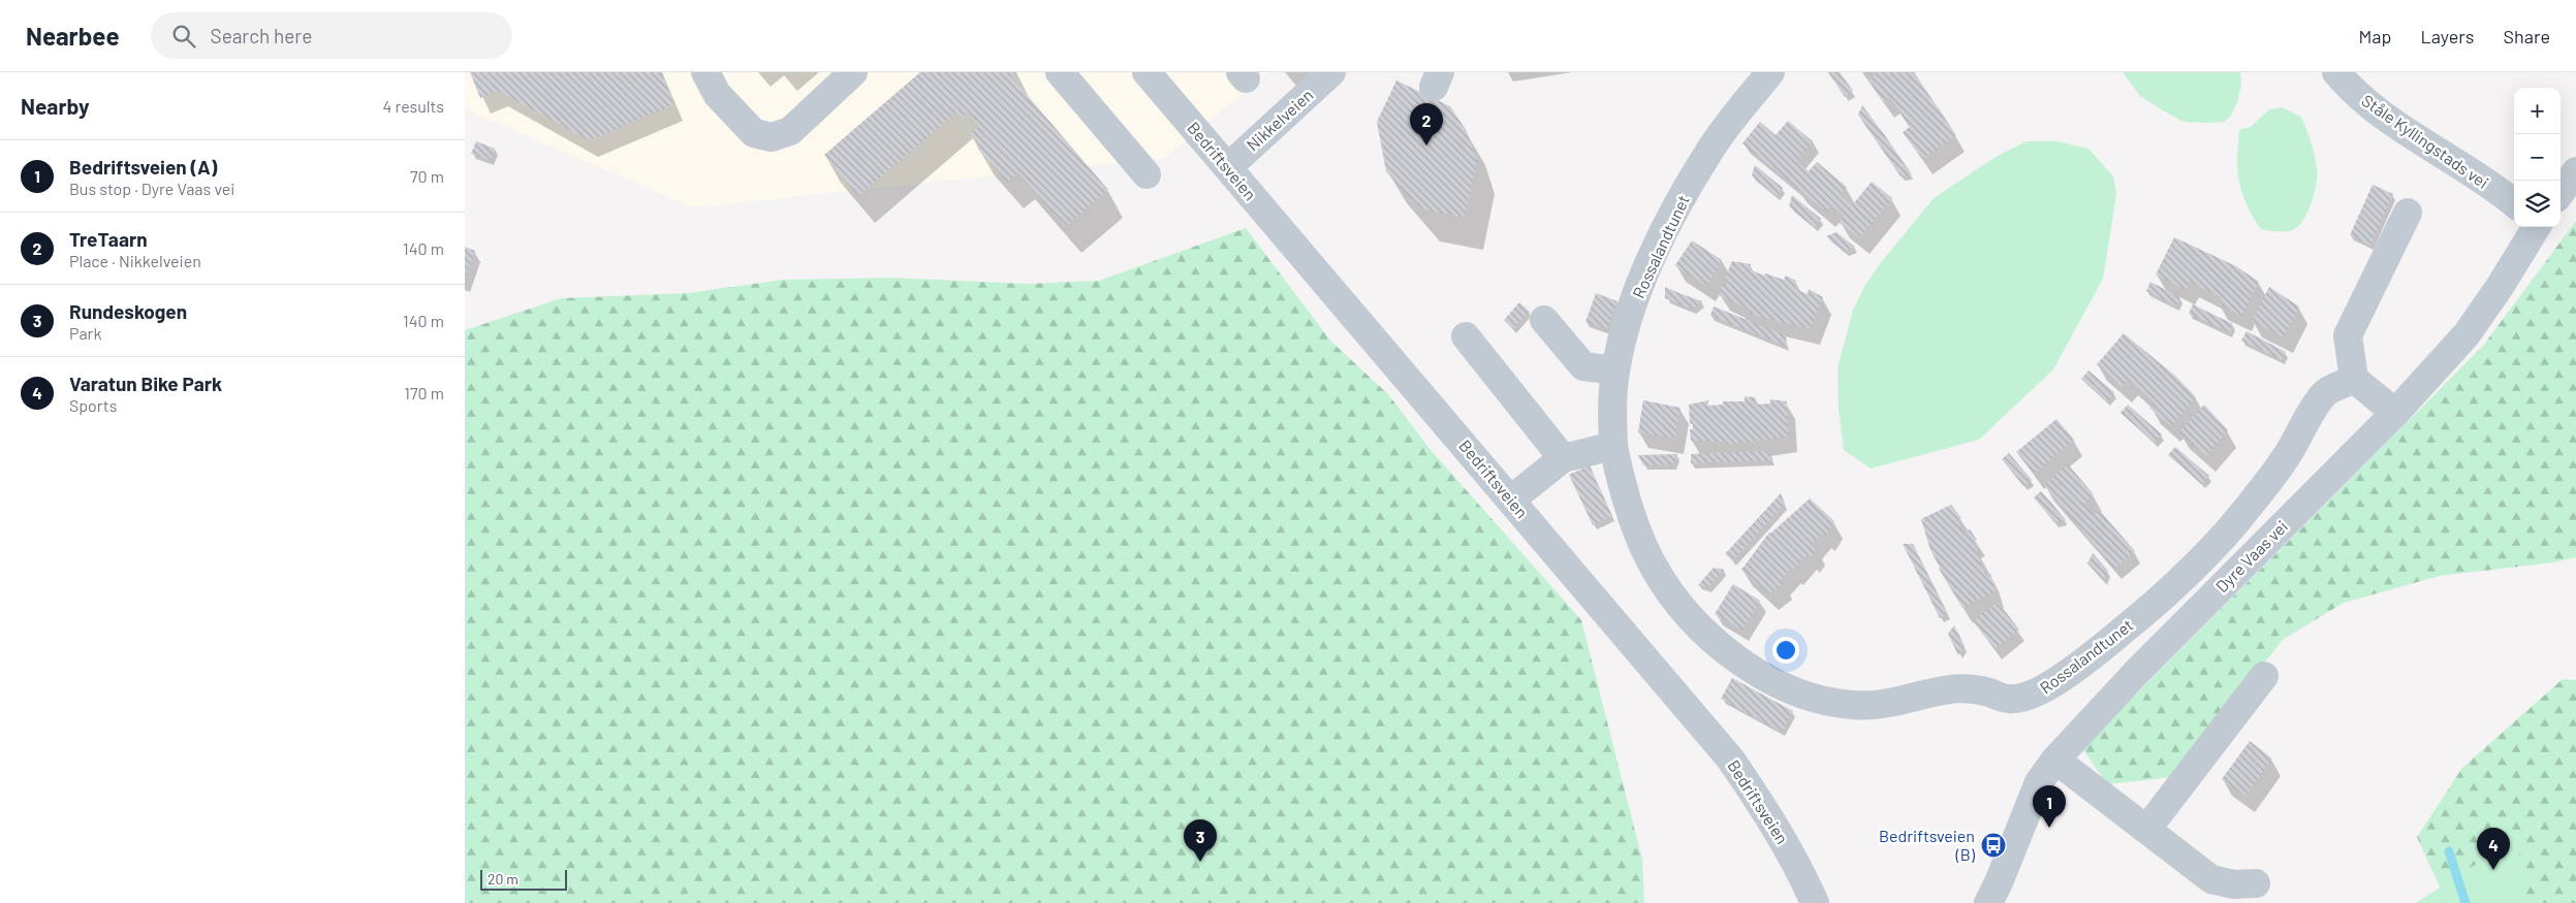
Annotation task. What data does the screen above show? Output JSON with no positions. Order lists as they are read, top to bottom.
{
  "streets": {
    "street": [
      "Nikkelveien",
      "Ståle Kyllingstads vei",
      "Bedriftsveien",
      "Rossalandtunet",
      "Dyre Vaas vei"
    ]
  },
  "crossings": [
    ["Nikkelveien", "Bedriftsveien"]
  ],
  "places": {
    "bus stop": ["Bedriftsveien (B)"]
  },
  "scale_bar": "20 m",
  "page": {
    "header": "Nearbee",
    "search": "Search here",
    "nav": ["Map", "Layers", "Share"],
    "heading": ["Nearby", "4 results"],
    "map_buttons": ["+", "−"],
    "pins": [
      "2",
      "1",
      "3",
      "4"
    ],
    "list": [
      {
        "mark": "1",
        "name": "Bedriftsveien (A)",
        "note": "Bus stop · Dyre Vaas vei",
        "value": "70 m"
      },
      {
        "mark": "2",
        "name": "TreTaarn",
        "note": "Place · Nikkelveien",
        "value": "140 m"
      },
      {
        "mark": "3",
        "name": "Rundeskogen",
        "note": "Park",
        "value": "140 m"
      },
      {
        "mark": "4",
        "name": "Varatun Bike Park",
        "note": "Sports",
        "value": "170 m"
      }
    ],
    "scale": "20 m"
  }
}
